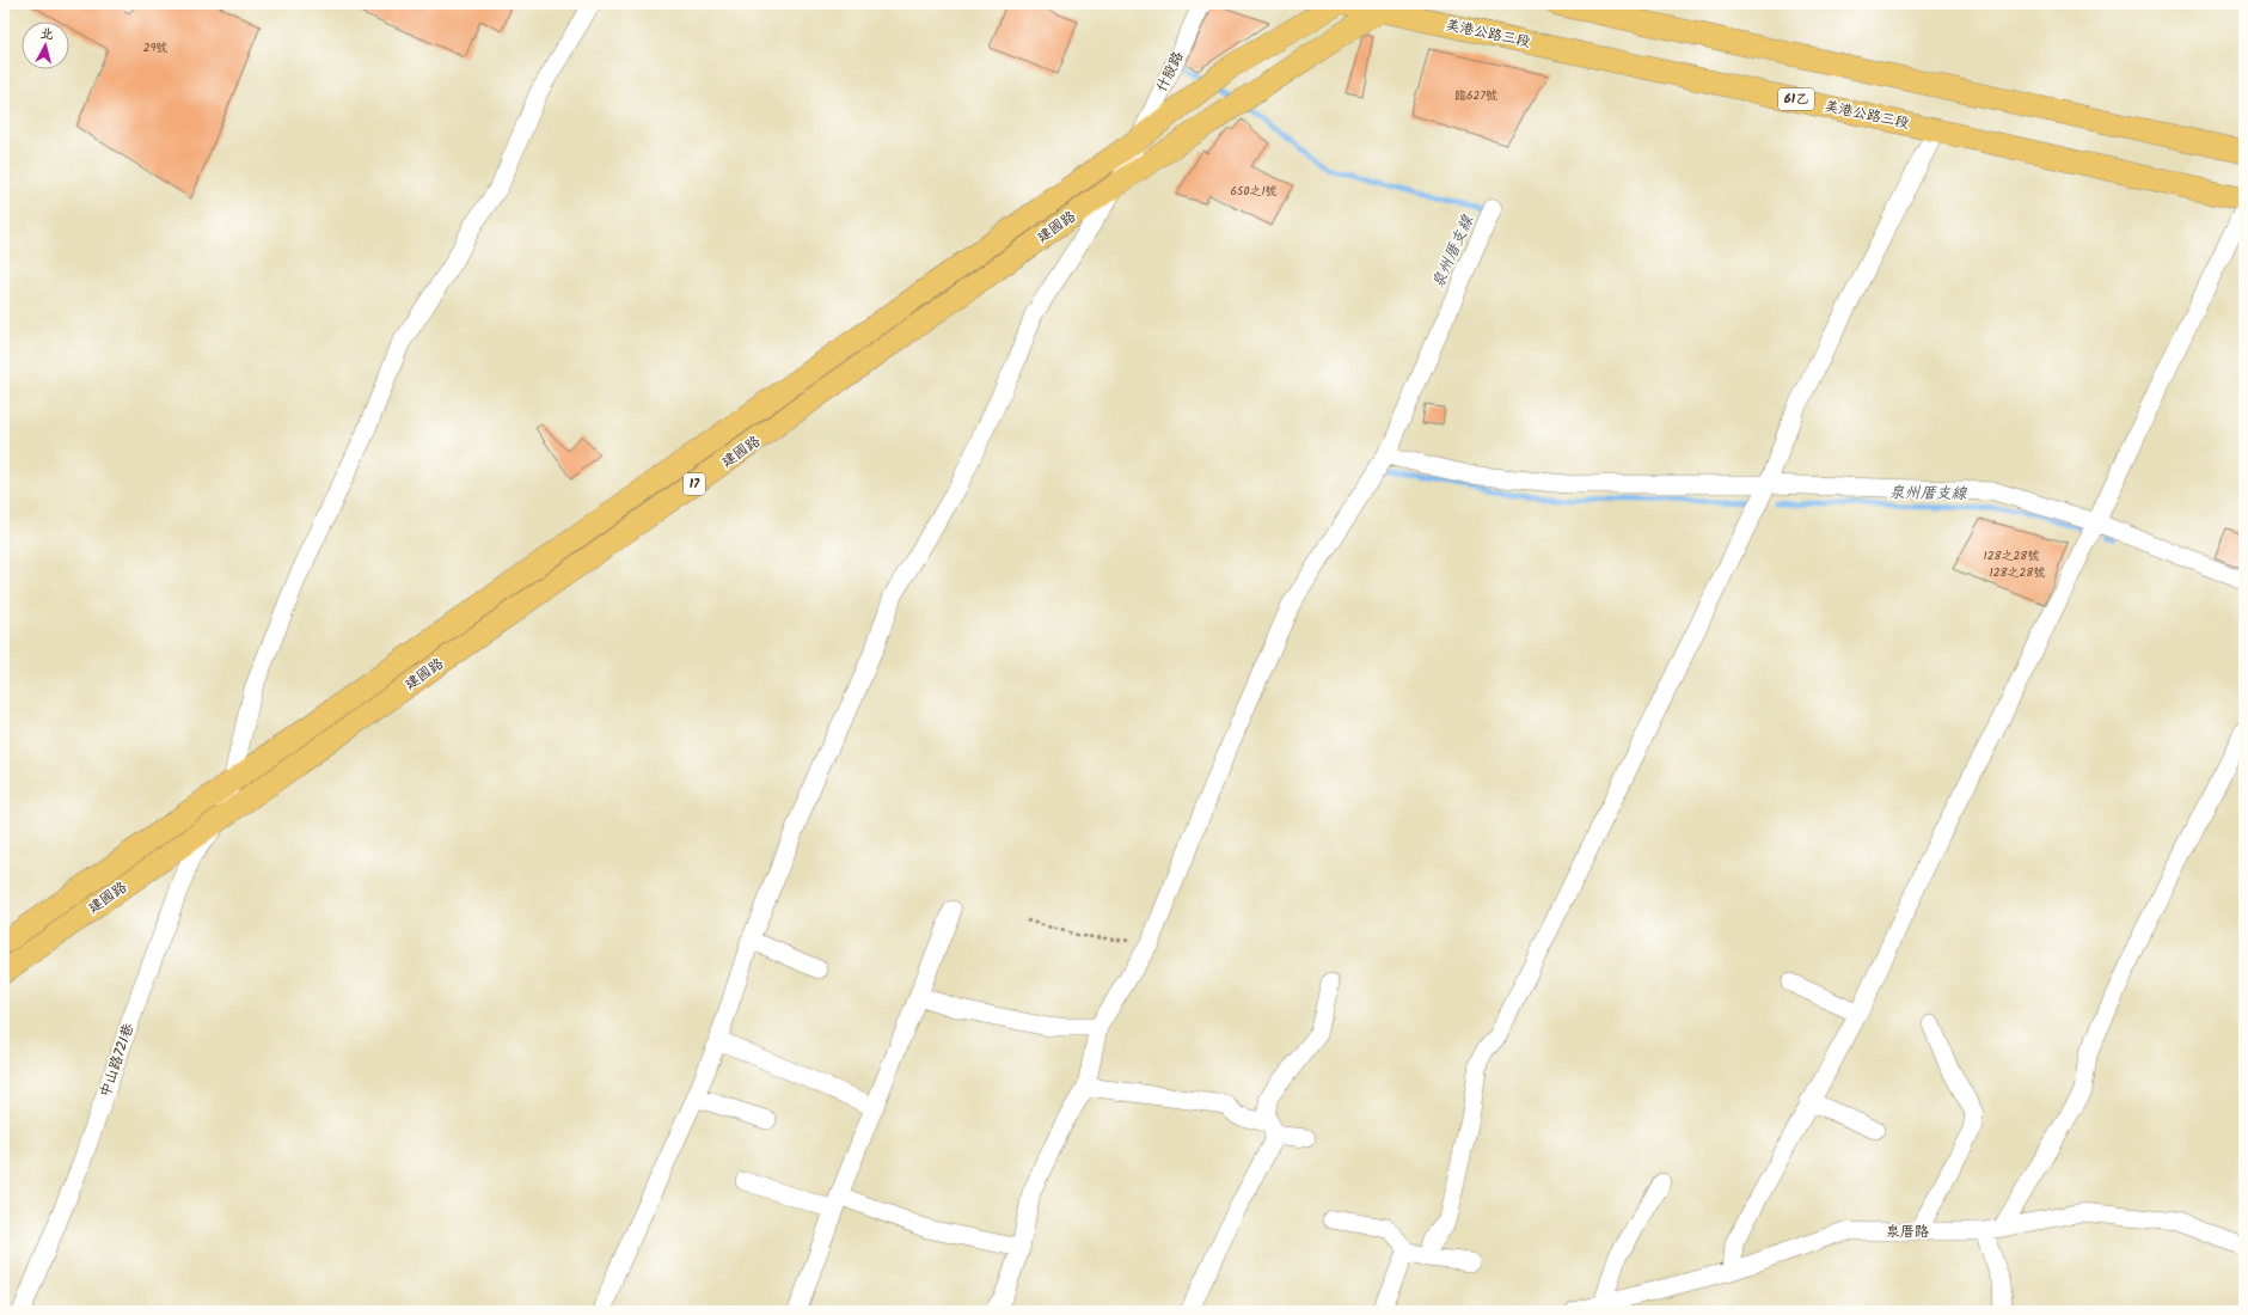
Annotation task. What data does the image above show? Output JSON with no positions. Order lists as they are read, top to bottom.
{
  "streets": {
    "main road": [
      "美港公路三段",
      "61乙",
      "建國路",
      "17"
    ],
    "street": ["什股路", "中山路721巷", "泉厝路"]
  },
  "crossings": [
    ["美港公路三段", "建國路"],
    ["什股路", "建國路"],
    ["建國路", "中山路721巷"]
  ],
  "water": ["泉州厝支線"],
  "house_numbers": [
    "29號",
    "臨627號",
    "650之1號",
    "128之28號",
    "128之28號"
  ],
  "north": "top"
}
